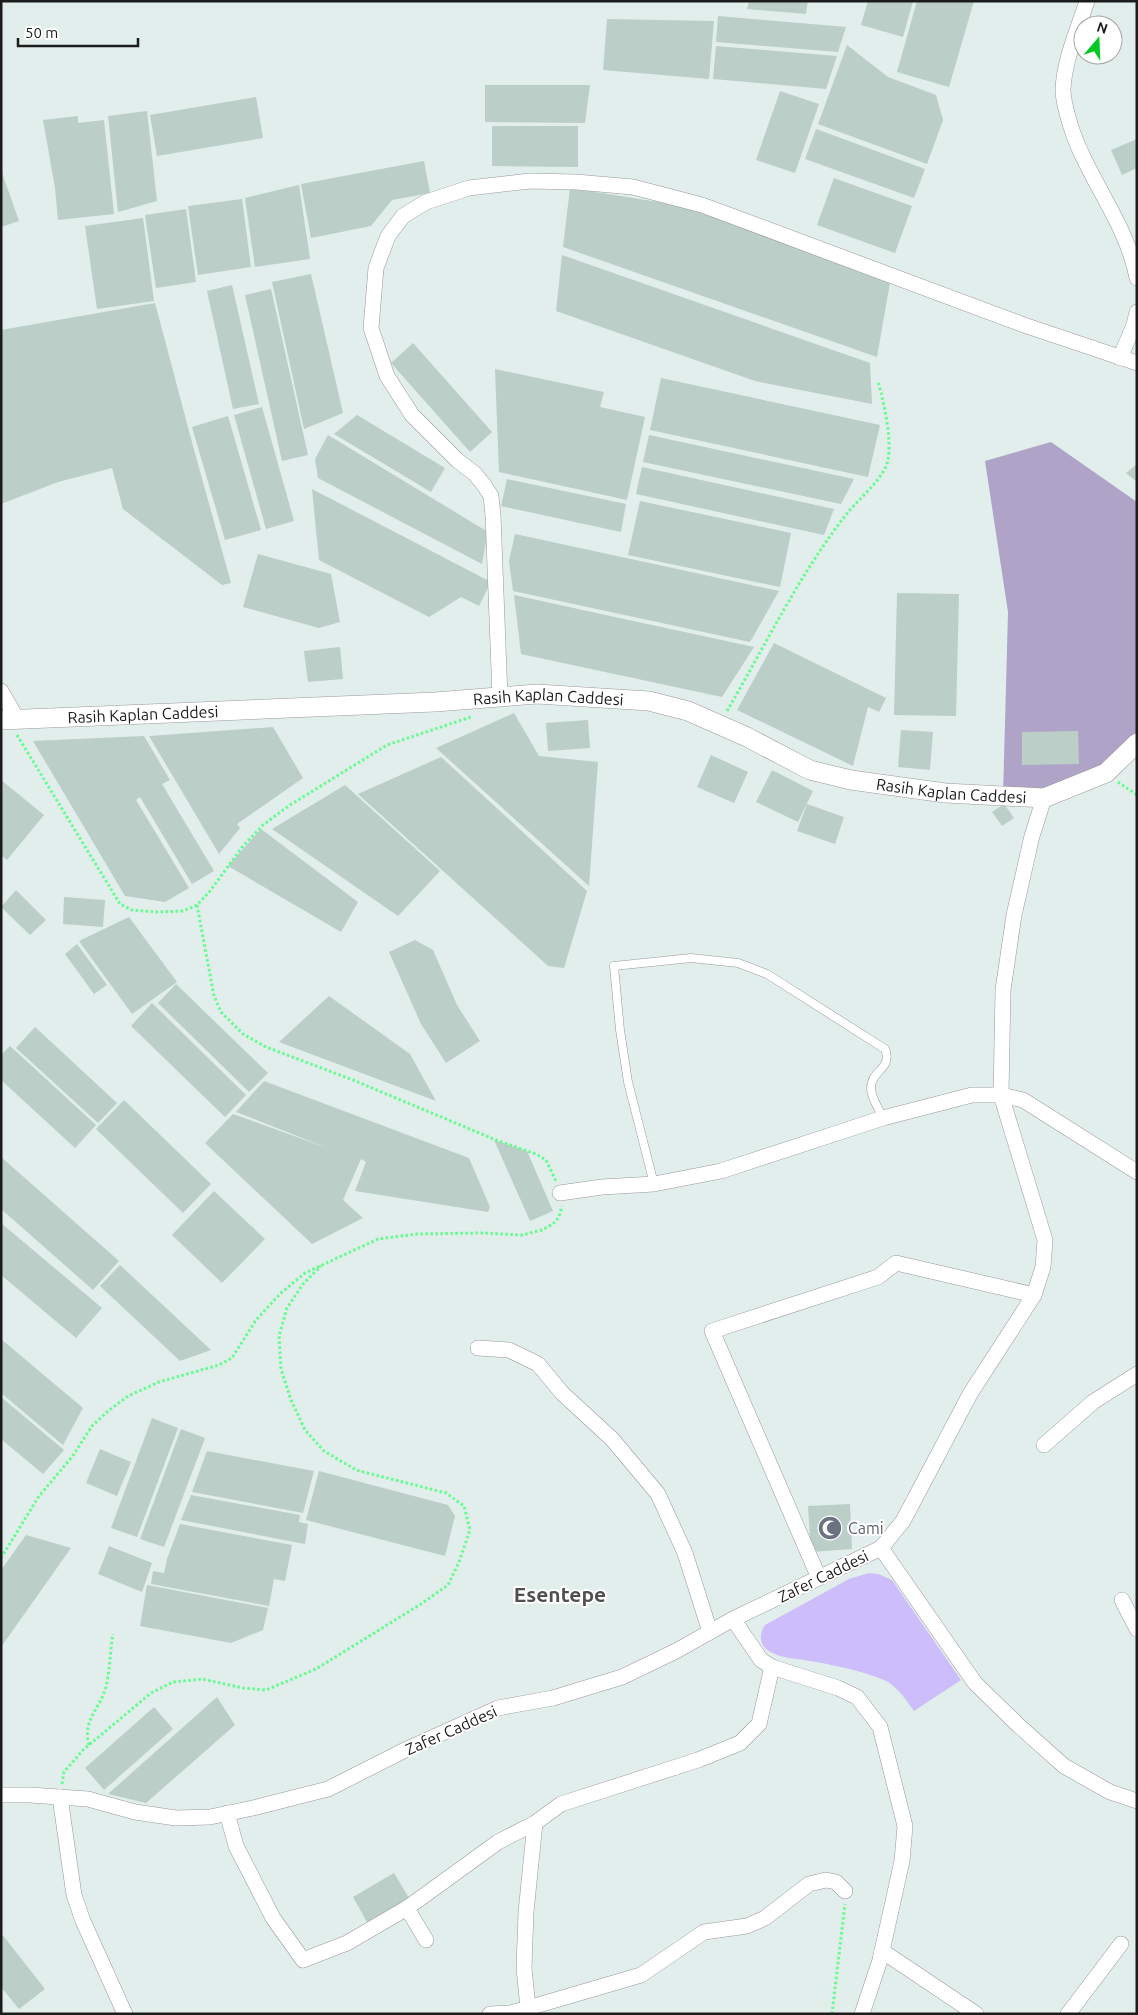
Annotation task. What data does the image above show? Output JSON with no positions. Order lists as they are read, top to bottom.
{
  "streets": {
    "street": ["Rasih Kaplan Caddesi", "Zafer Caddesi"]
  },
  "districts": ["Esentepe"],
  "places": {
    "mosque": ["Cami"]
  },
  "scale_bar": "50 m",
  "north": "top"
}
